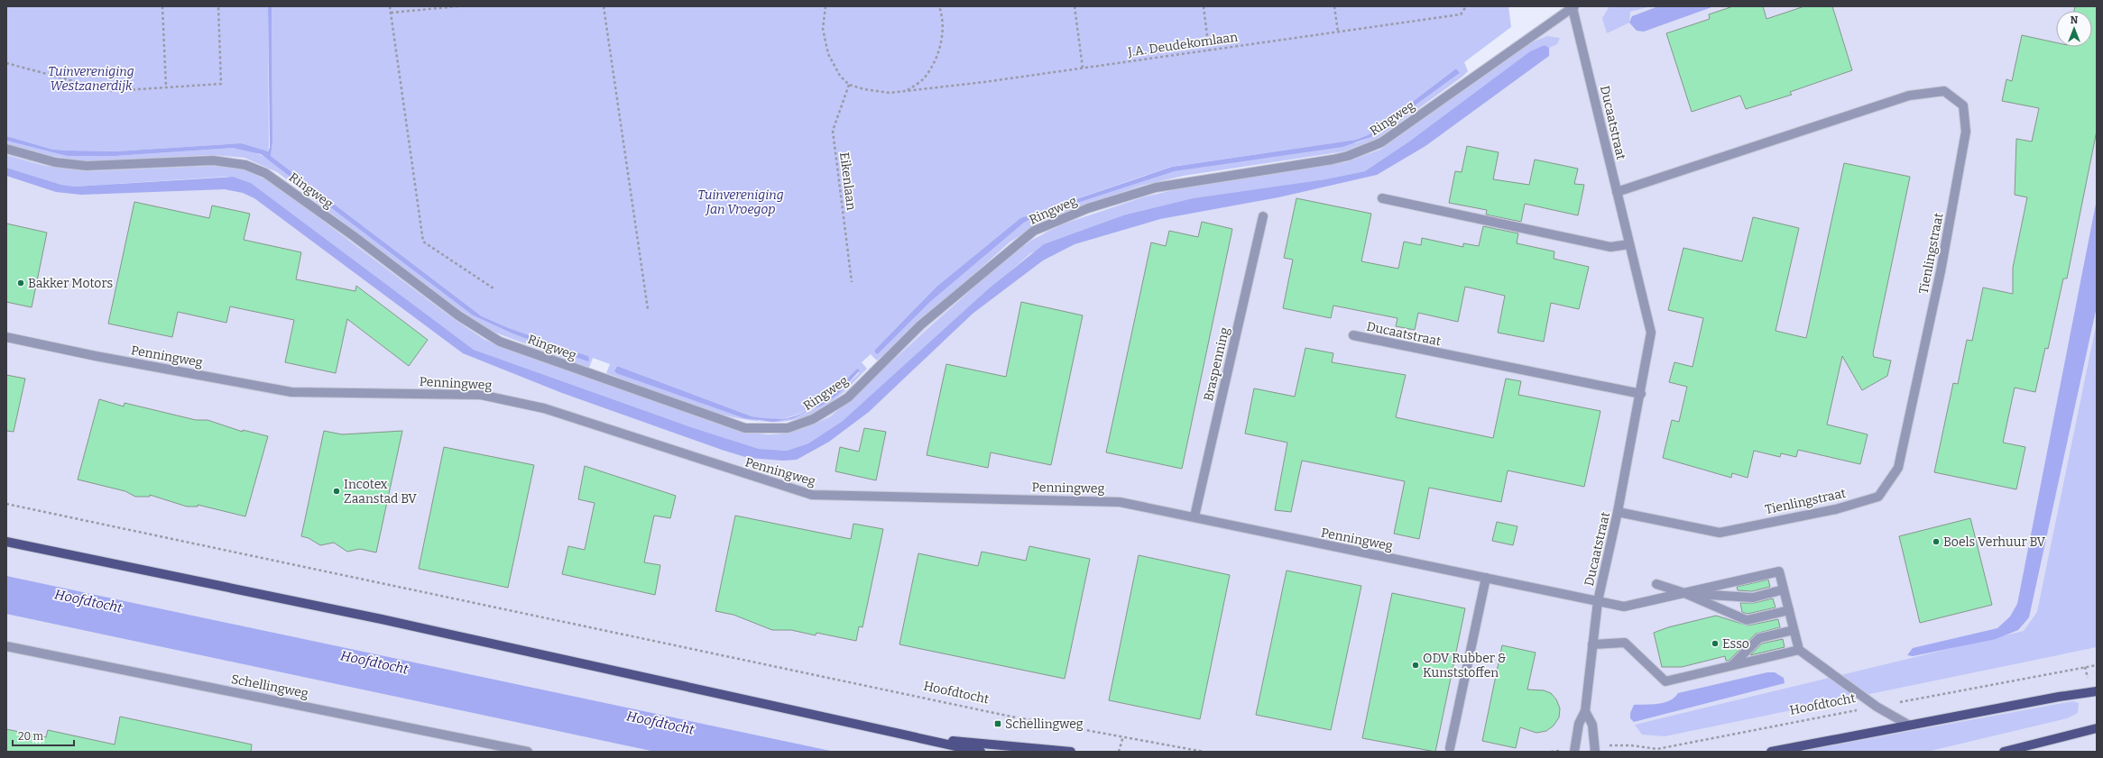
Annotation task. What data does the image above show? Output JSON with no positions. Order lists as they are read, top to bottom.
{
  "streets": {
    "street": [
      "Ringweg",
      "Ducaatstraat",
      "Tienlingstraat",
      "Penningweg",
      "Braspenning",
      "Schellingweg"
    ],
    "path": ["J.A. Deudekomlaan", "Eikenlaan", "Hoofdtocht"]
  },
  "crossings": [
    ["J.A. Deudekomlaan", "Eikenlaan"],
    ["Ringweg", "Ducaatstraat"],
    ["Ducaatstraat", "Tienlingstraat"],
    ["Ducaatstraat", "Penningweg"],
    ["Penningweg", "Braspenning"]
  ],
  "water": ["Hoofdtocht"],
  "parks": ["Tuinvereniging Westzanerdijk", "Tuinvereniging Jan Vroegop"],
  "places": {
    "other": [
      "Bakker Motors",
      "Incotex Zaanstad BV",
      "Boels Verhuur BV",
      "Esso",
      "ODV Rubber & Kunststoffen"
    ],
    "transit": ["Schellingweg"]
  },
  "scale_bar": "20 m",
  "north": "top"
}
